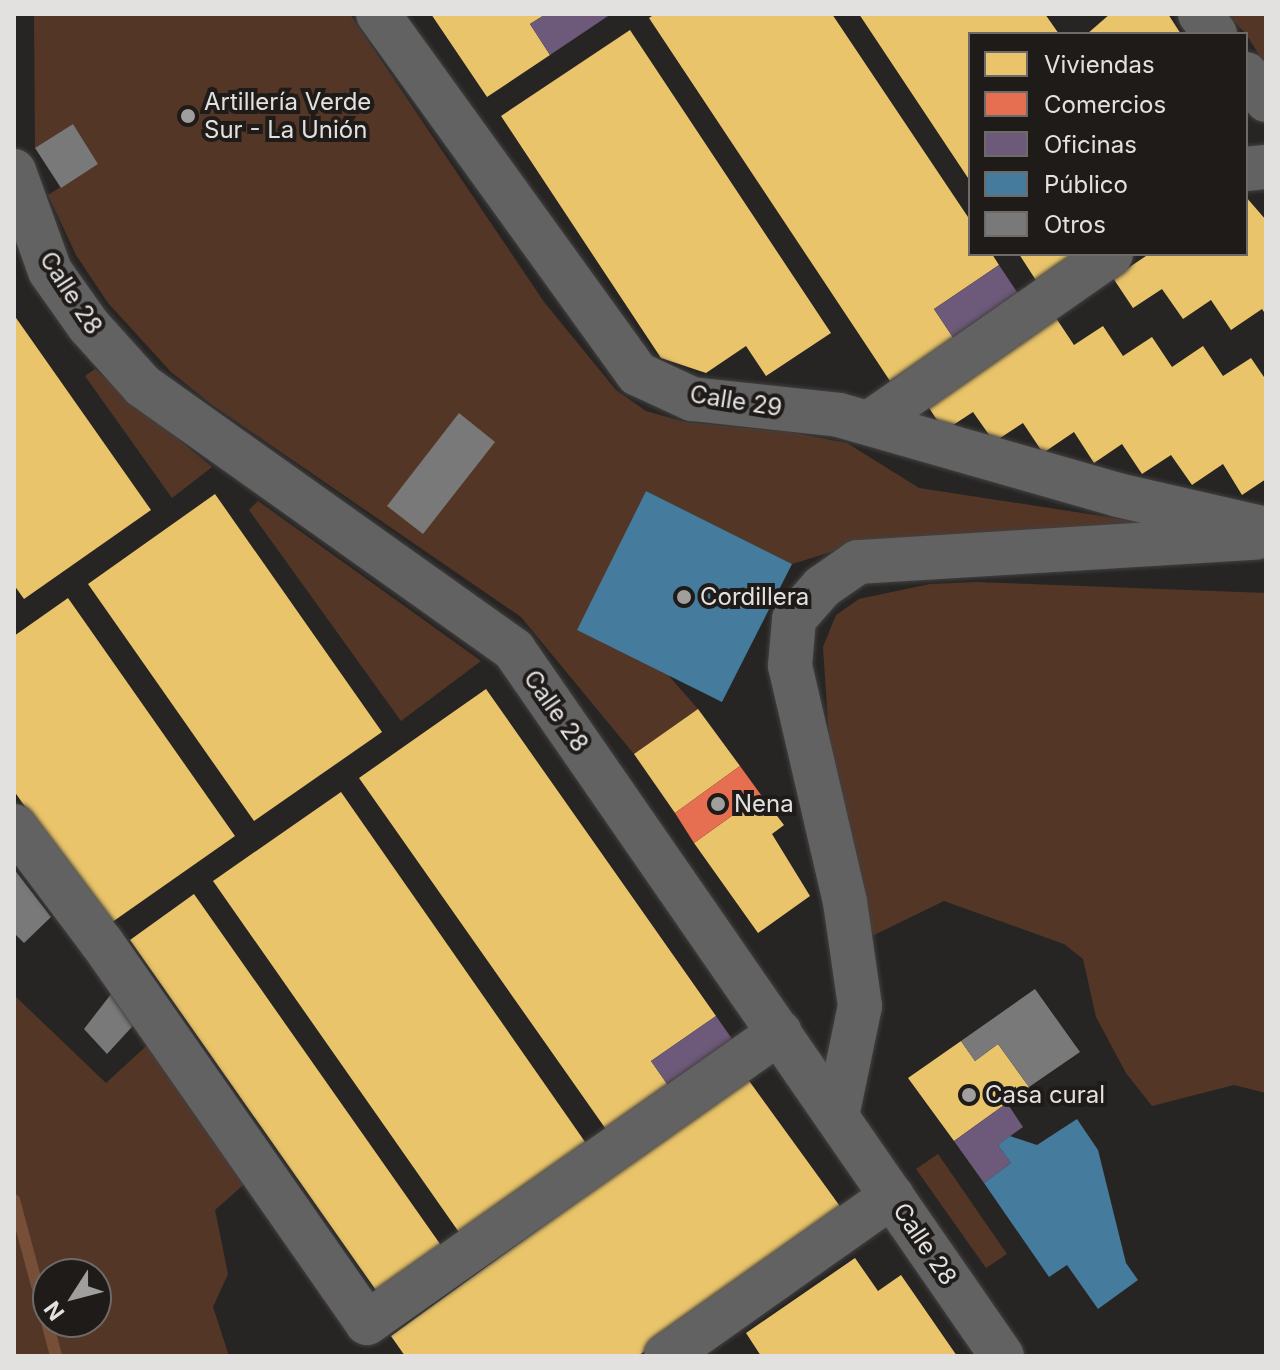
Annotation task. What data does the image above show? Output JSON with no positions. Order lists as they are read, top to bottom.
{
  "streets": {
    "street": ["Calle 28", "Calle 29"]
  },
  "places": [
    "Artillería Verde Sur - La Unión",
    "Cordillera",
    "Nena",
    "Casa cural"
  ],
  "legend": [
    "Viviendas",
    "Comercios",
    "Oficinas",
    "Público",
    "Otros"
  ],
  "north": "bottom left"
}
